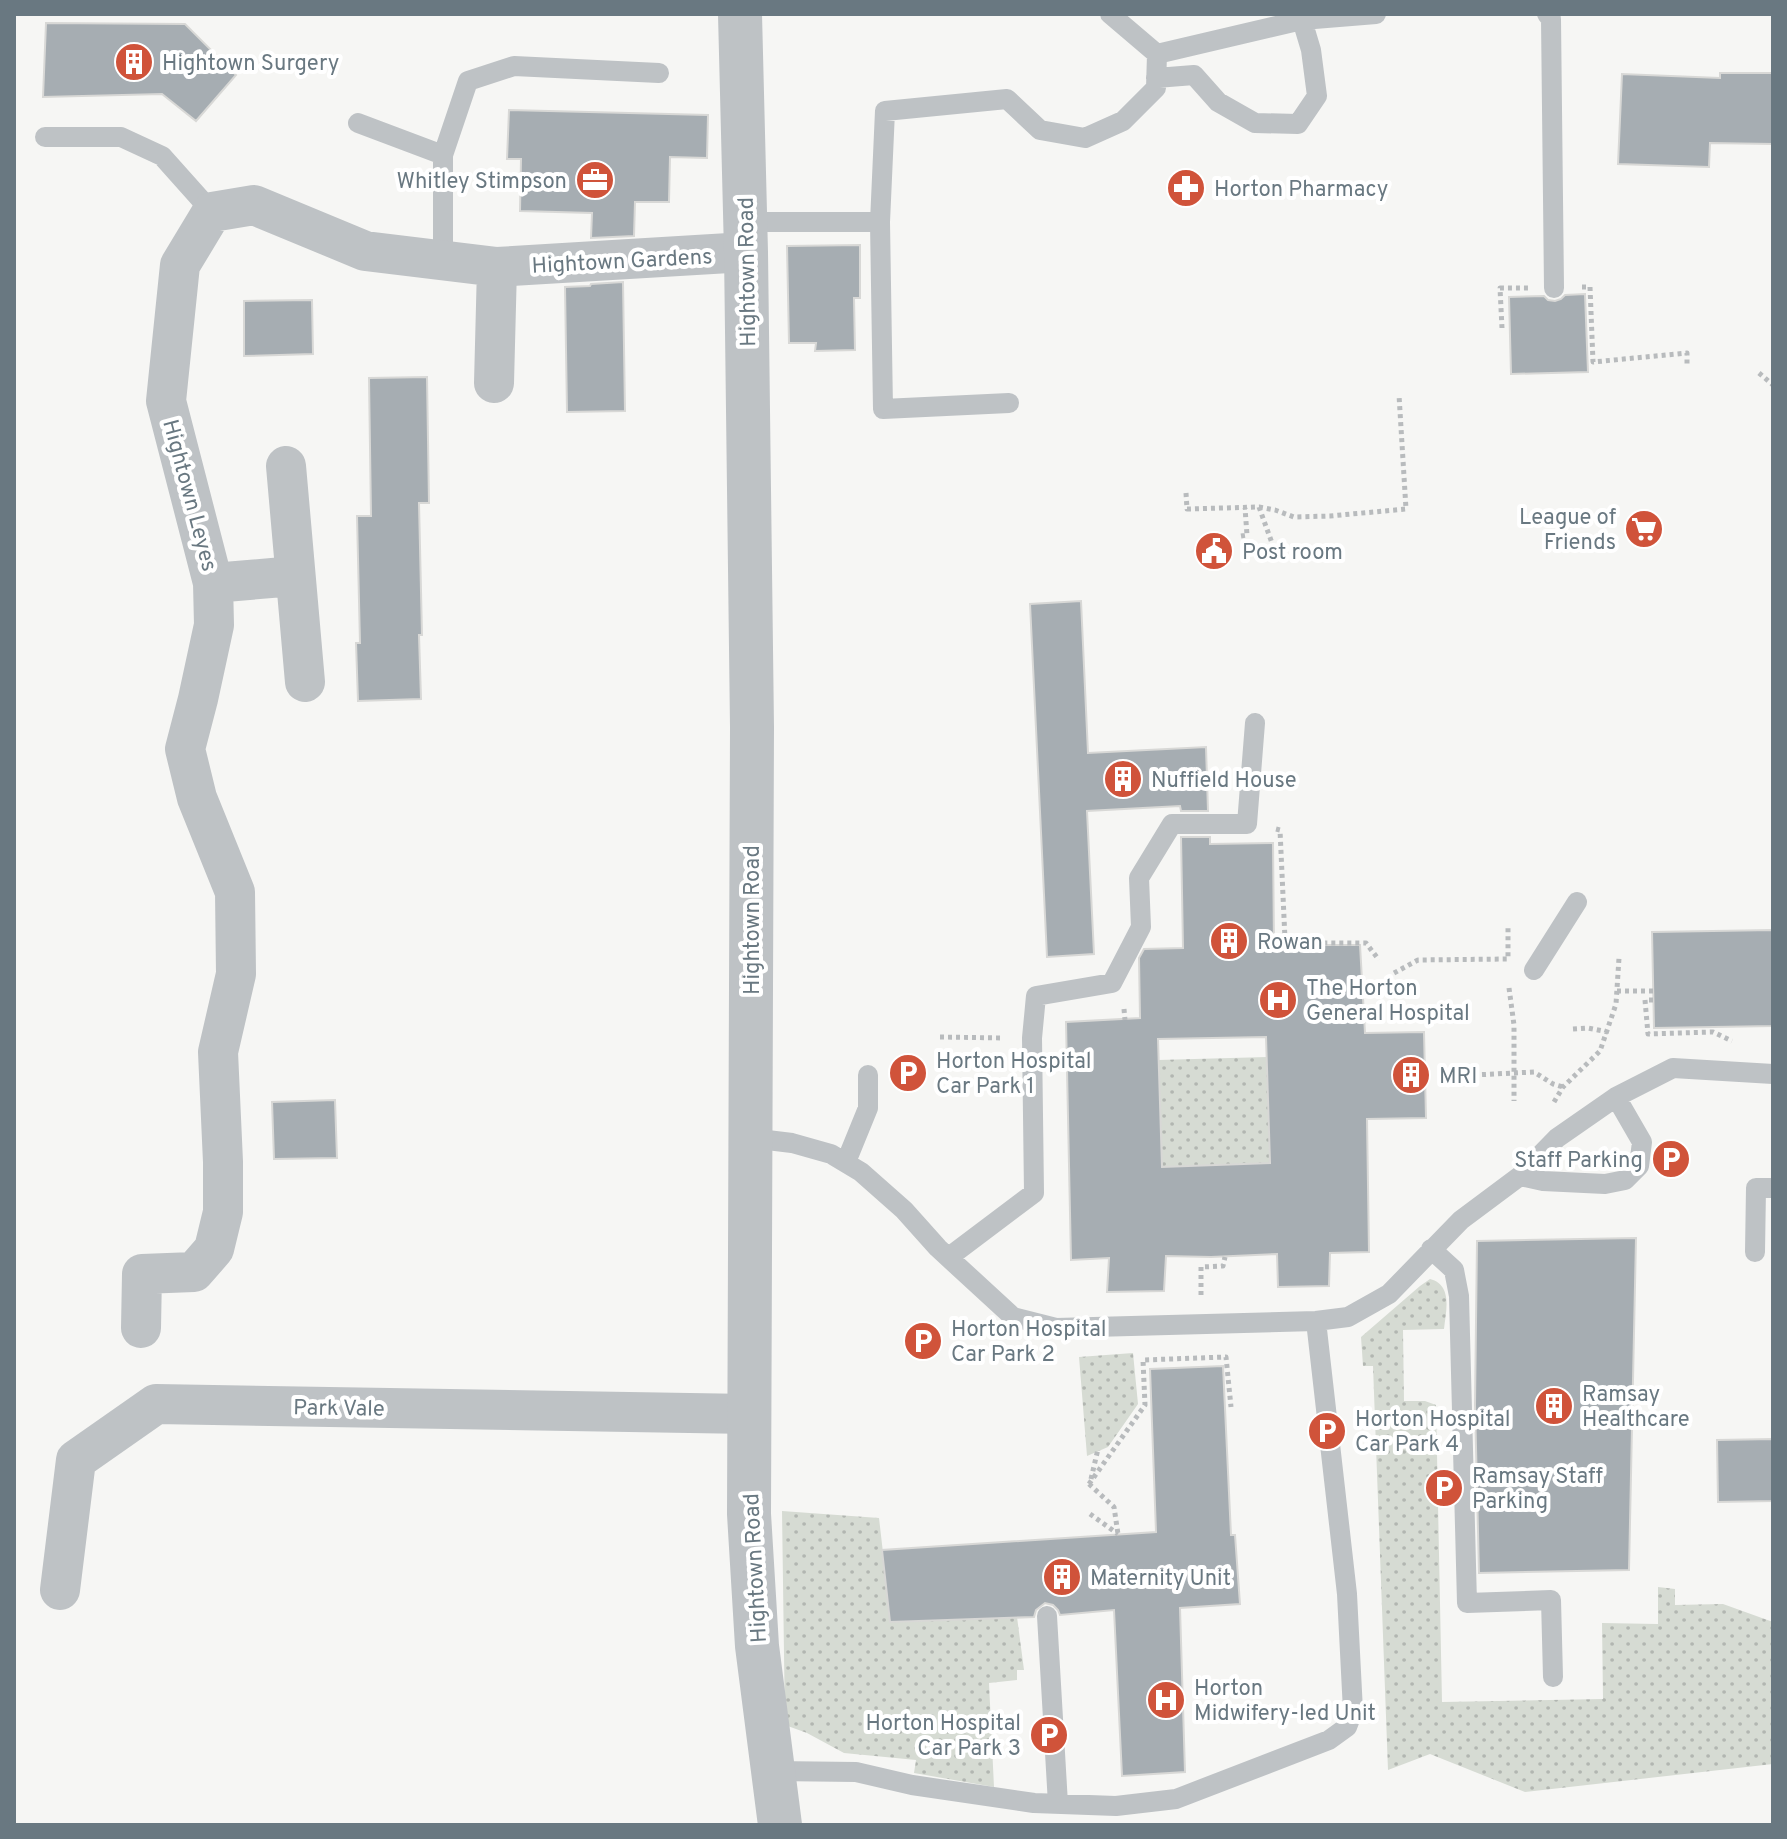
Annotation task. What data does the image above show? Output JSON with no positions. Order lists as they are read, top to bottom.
{
  "streets": {
    "street": [
      "Hightown Gardens",
      "Hightown Road",
      "Hightown Leyes",
      "Park Vale"
    ]
  },
  "crossings": [
    ["Hightown Gardens", "Hightown Road"],
    ["Hightown Gardens", "Hightown Leyes"],
    ["Hightown Road", "Park Vale"]
  ],
  "places": {
    "building": [
      "Hightown Surgery",
      "Nuffield House",
      "Rowan",
      "MRI",
      "Ramsay Healthcare",
      "Maternity Unit"
    ],
    "office": ["Whitley Stimpson"],
    "pharmacy": ["Horton Pharmacy"],
    "supermarket": ["League of Friends"],
    "public building": ["Post room"],
    "hospital": ["The Horton General Hospital", "Horton Midwifery-led Unit"],
    "parking": [
      "Horton Hospital Car Park 1",
      "Staff Parking",
      "Horton Hospital Car Park 2",
      "Horton Hospital Car Park 4",
      "Ramsay Staff Parking",
      "Horton Hospital Car Park 3"
    ]
  }
}
